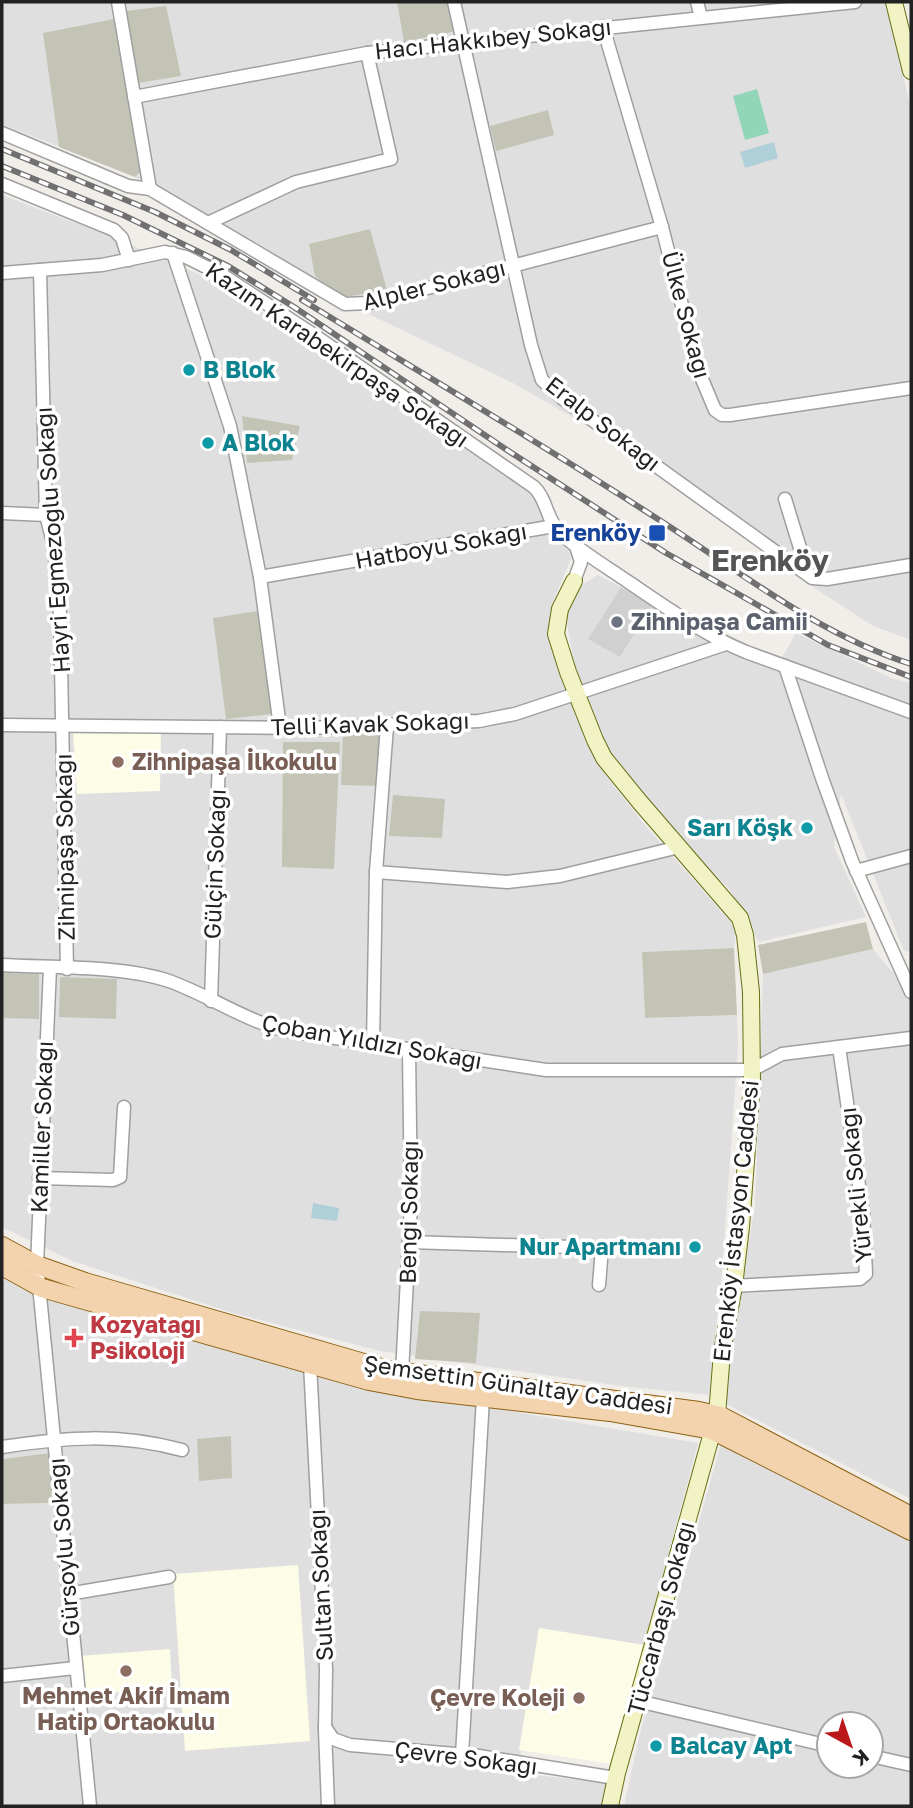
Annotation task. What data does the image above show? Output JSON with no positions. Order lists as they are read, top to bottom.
{
  "streets": {
    "main road": ["Şemsettin Günaltay Caddesi"],
    "street": [
      "Hacı Hakkıbey Sokağı",
      "Alpler Sokağı",
      "Ülke Sokağı",
      "Kazım Karabekirpaşa Sokağı",
      "Eralp Sokağı",
      "Hayri Eğmezoğlu Sokağı",
      "Hatboyu Sokağı",
      "Telli Kavak Sokağı",
      "Zihnipaşa Sokağı",
      "Gülçin Sokağı",
      "Çoban Yıldızı Sokağı",
      "Kamiller Sokağı",
      "Yürekli Sokağı",
      "Bengi Sokağı",
      "Erenköy İstasyon Caddesi",
      "Gürsoylu Sokağı",
      "Sultan Sokağı",
      "Tüccarbaşı Sokağı",
      "Çevre Sokağı"
    ]
  },
  "crossings": [
    ["Hacı Hakkıbey Sokağı", "Ülke Sokağı"],
    ["Hacı Hakkıbey Sokağı", "Eralp Sokağı"],
    ["Alpler Sokağı", "Ülke Sokağı"],
    ["Alpler Sokağı", "Eralp Sokağı"],
    ["Kazım Karabekirpaşa Sokağı", "Hatboyu Sokağı"],
    ["Hayri Eğmezoğlu Sokağı", "Telli Kavak Sokağı"],
    ["Hayri Eğmezoğlu Sokağı", "Zihnipaşa Sokağı"],
    ["Hatboyu Sokağı", "Telli Kavak Sokağı"],
    ["Telli Kavak Sokağı", "Zihnipaşa Sokağı"],
    ["Telli Kavak Sokağı", "Gülçin Sokağı"],
    ["Telli Kavak Sokağı", "Erenköy İstasyon Caddesi"],
    ["Zihnipaşa Sokağı", "Çoban Yıldızı Sokağı"],
    ["Gülçin Sokağı", "Çoban Yıldızı Sokağı"],
    ["Çoban Yıldızı Sokağı", "Kamiller Sokağı"],
    ["Çoban Yıldızı Sokağı", "Bengi Sokağı"],
    ["Çoban Yıldızı Sokağı", "Erenköy İstasyon Caddesi"],
    ["Kamiller Sokağı", "Şemsettin Günaltay Caddesi"],
    ["Kamiller Sokağı", "Gürsoylu Sokağı"],
    ["Yürekli Sokağı", "Erenköy İstasyon Caddesi"],
    ["Bengi Sokağı", "Şemsettin Günaltay Caddesi"],
    ["Erenköy İstasyon Caddesi", "Şemsettin Günaltay Caddesi"],
    ["Erenköy İstasyon Caddesi", "Tüccarbaşı Sokağı"],
    ["Şemsettin Günaltay Caddesi", "Gürsoylu Sokağı"],
    ["Şemsettin Günaltay Caddesi", "Sultan Sokağı"],
    ["Şemsettin Günaltay Caddesi", "Tüccarbaşı Sokağı"],
    ["Tüccarbaşı Sokağı", "Çevre Sokağı"]
  ],
  "districts": ["Erenköy"],
  "places": {
    "other": [
      "B Blok",
      "A Blok",
      "Zihnipaşa Camii",
      "Zihnipaşa İlkokulu",
      "Sarı Köşk",
      "Nur Apartmanı",
      "Mehmet Akif İmam Hatip Ortaokulu",
      "Çevre Koleji",
      "Balcay Apt"
    ],
    "transit": ["Erenköy"],
    "health": ["Kozyatağı Psikoloji"]
  },
  "north": "bottom right"
}
